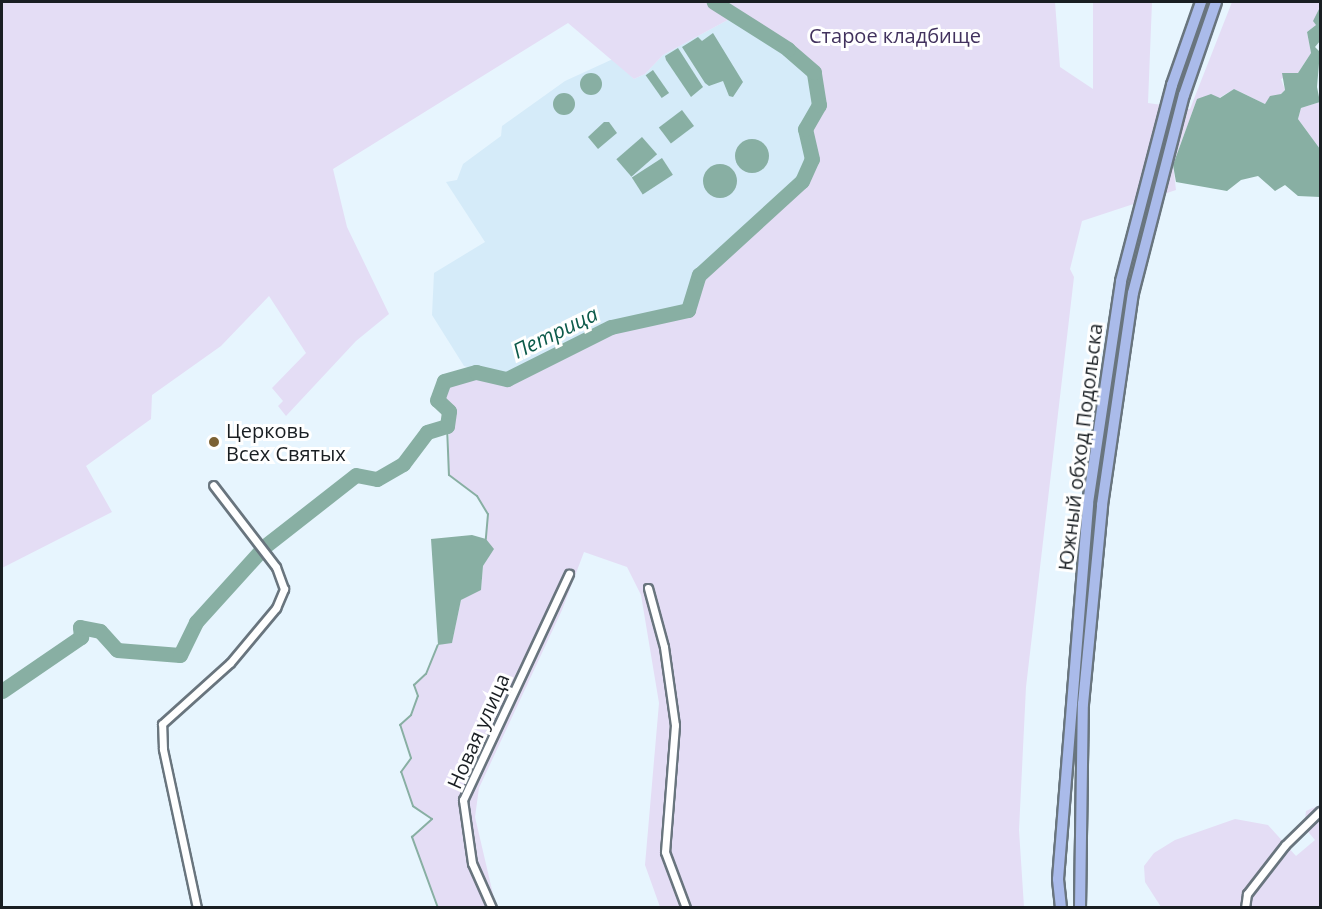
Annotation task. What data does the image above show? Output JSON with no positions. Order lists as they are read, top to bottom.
{
  "streets": {
    "main road": ["Южный обход Подольска"],
    "street": ["Новая улица"]
  },
  "water": ["Петрица"],
  "parks": ["Старое кладбище"],
  "places": ["Церковь Всех Святых"]
}
